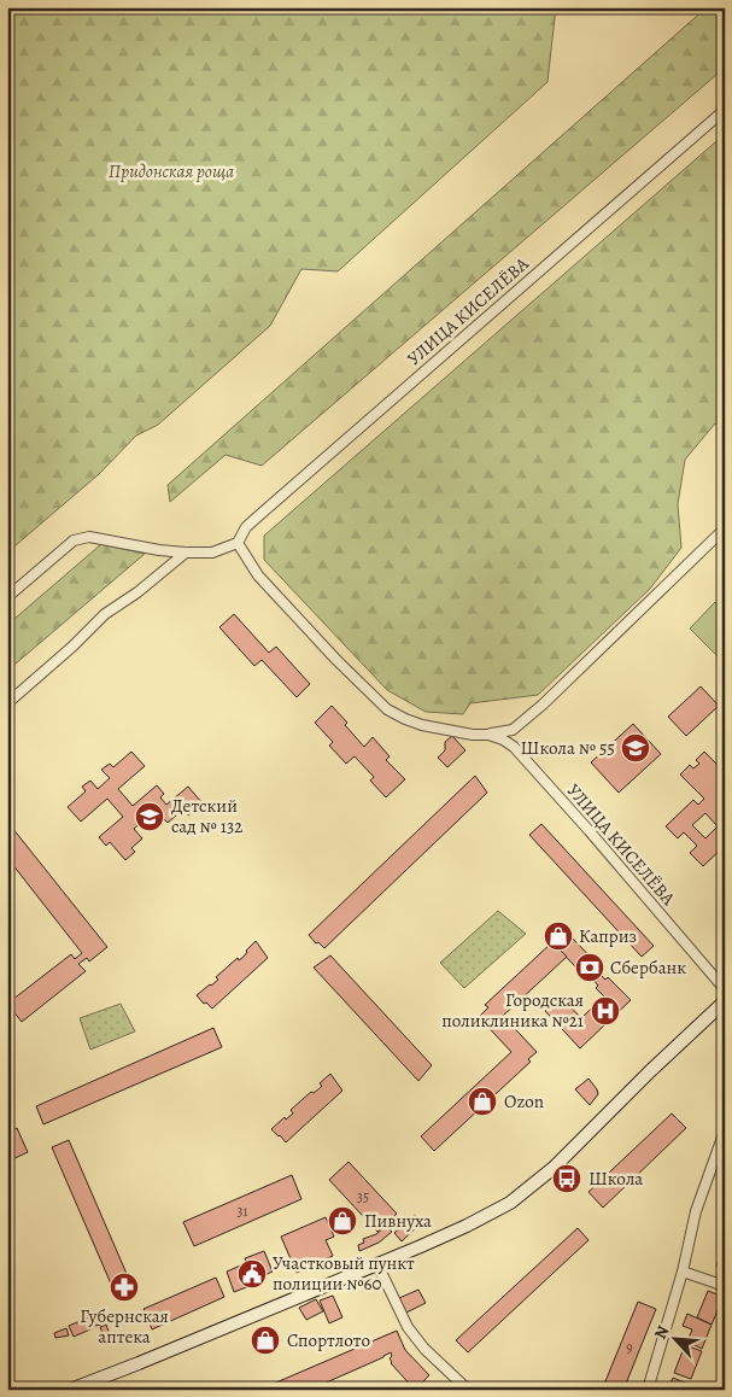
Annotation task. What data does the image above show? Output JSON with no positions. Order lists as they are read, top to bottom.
{
  "streets": {
    "street": ["УЛИЦА КИСЕЛЁВА"]
  },
  "parks": ["Придонская роща"],
  "places": {
    "school or university": ["Школа № 55", "Детский сад № 132"],
    "shop": [
      "Каприз",
      "Ozon",
      "Пивнуха",
      "Спортлото"
    ],
    "bank": ["Сбербанк"],
    "hospital": ["Городская поликлиника №21"],
    "bus stop": ["Школа"],
    "public building": ["Участковый пункт полиции №60"],
    "pharmacy": ["Губернская аптека"]
  },
  "house_numbers": ["35", "31", "9"],
  "north": "top left"
}
